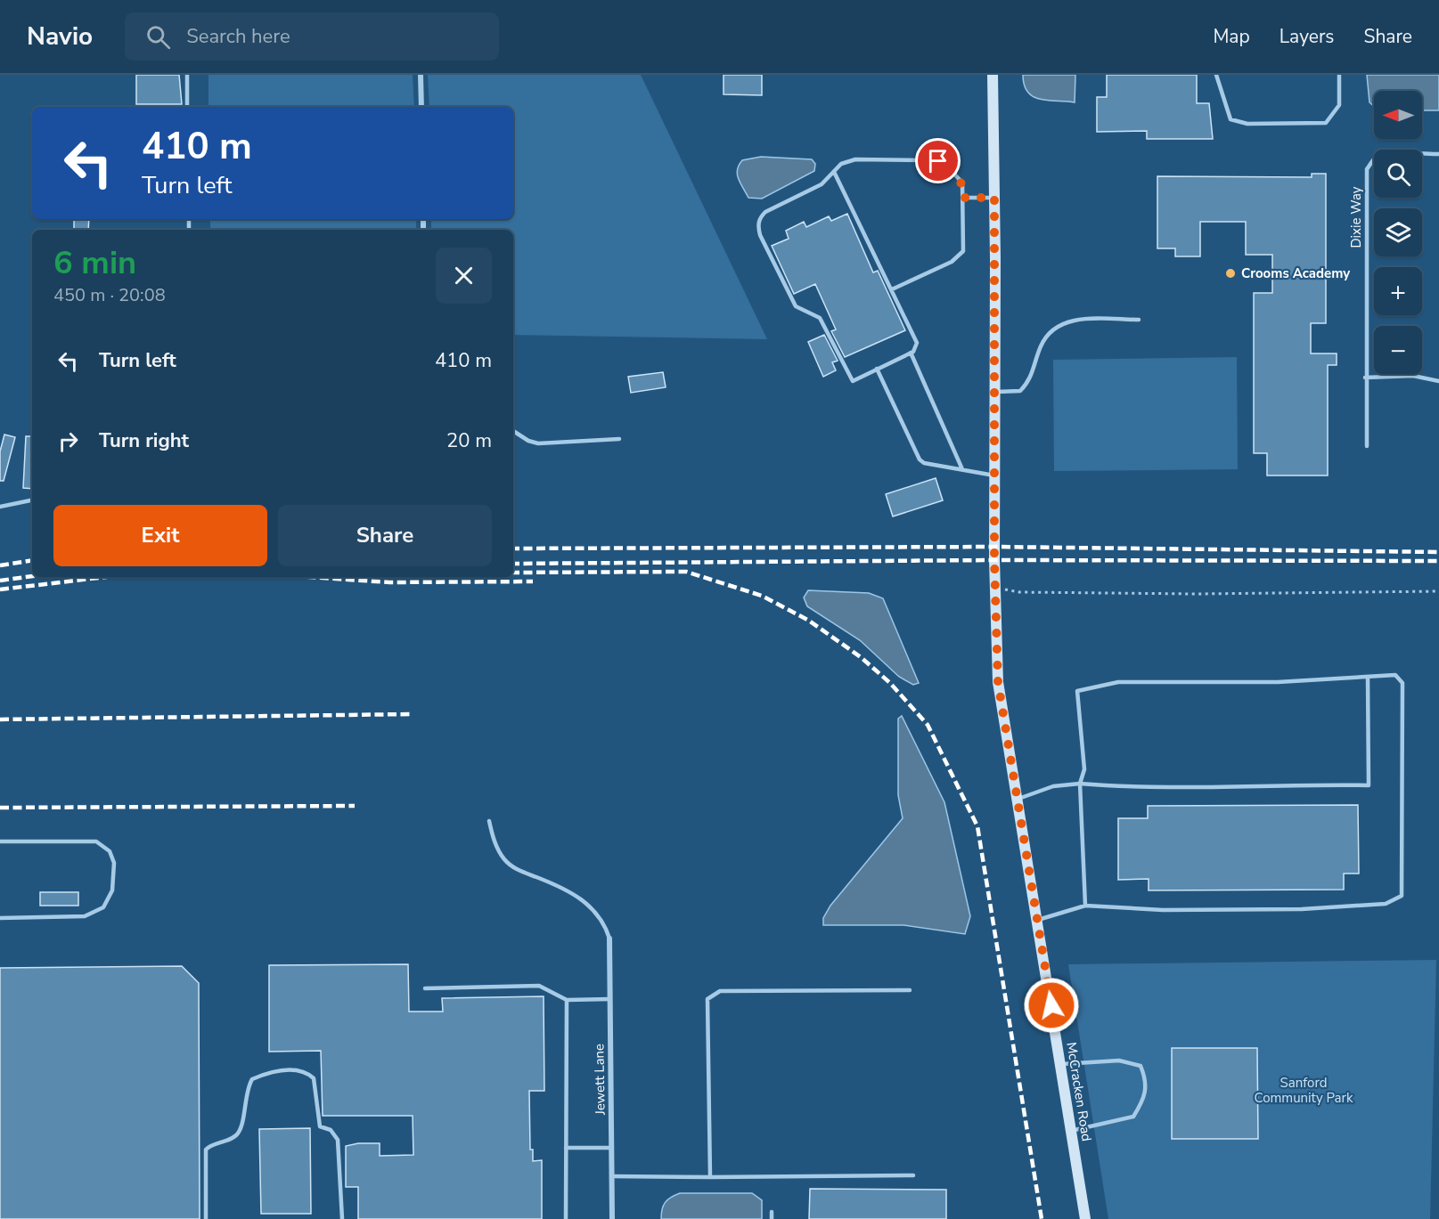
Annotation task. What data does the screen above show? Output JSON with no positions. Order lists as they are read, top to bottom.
{
  "streets": {
    "street": ["Jewett Lane", "McCracken Road"],
    "lane": ["Dixie Way"]
  },
  "parks": ["Sanford Community Park"],
  "places": ["Crooms Academy"],
  "north": "left",
  "page": {
    "header": "Navio",
    "search": "Search here",
    "nav": ["Map", "Layers", "Share"],
    "map_buttons": ["+", "−"],
    "turn": ["410 m", "Turn left"],
    "heading": ["6 min", "450 m · 20:08"],
    "list": [
      {
        "name": "Turn left",
        "value": "410 m"
      },
      {
        "name": "Turn right",
        "value": "20 m"
      }
    ],
    "buttons": ["Exit", "Share"]
  }
}
